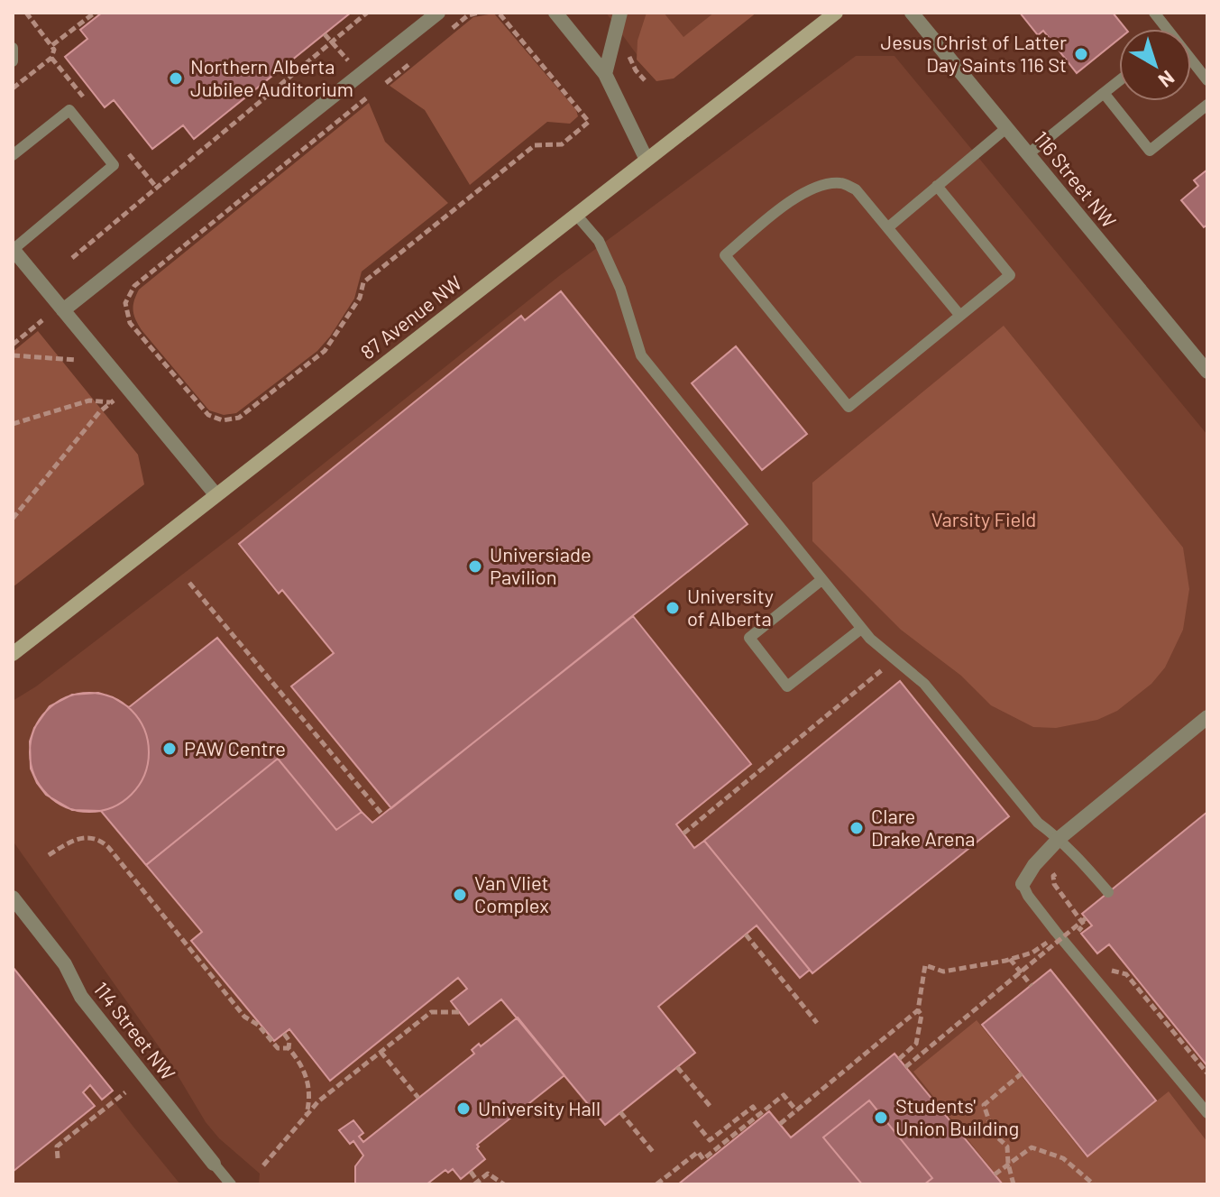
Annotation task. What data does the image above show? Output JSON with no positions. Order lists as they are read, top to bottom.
{
  "streets": {
    "main road": ["87 Avenue NW"],
    "street": ["116 Street NW", "114 Street NW"]
  },
  "parks": ["Varsity Field"],
  "places": [
    "Jesus Christ of Latter Day Saints 116 St",
    "Northern Alberta Jubilee Auditorium",
    "Universiade Pavilion",
    "University of Alberta",
    "PAW Centre",
    "Clare Drake Arena",
    "Van Vliet Complex",
    "University Hall",
    "Students' Union Building"
  ],
  "north": "bottom right"
}
